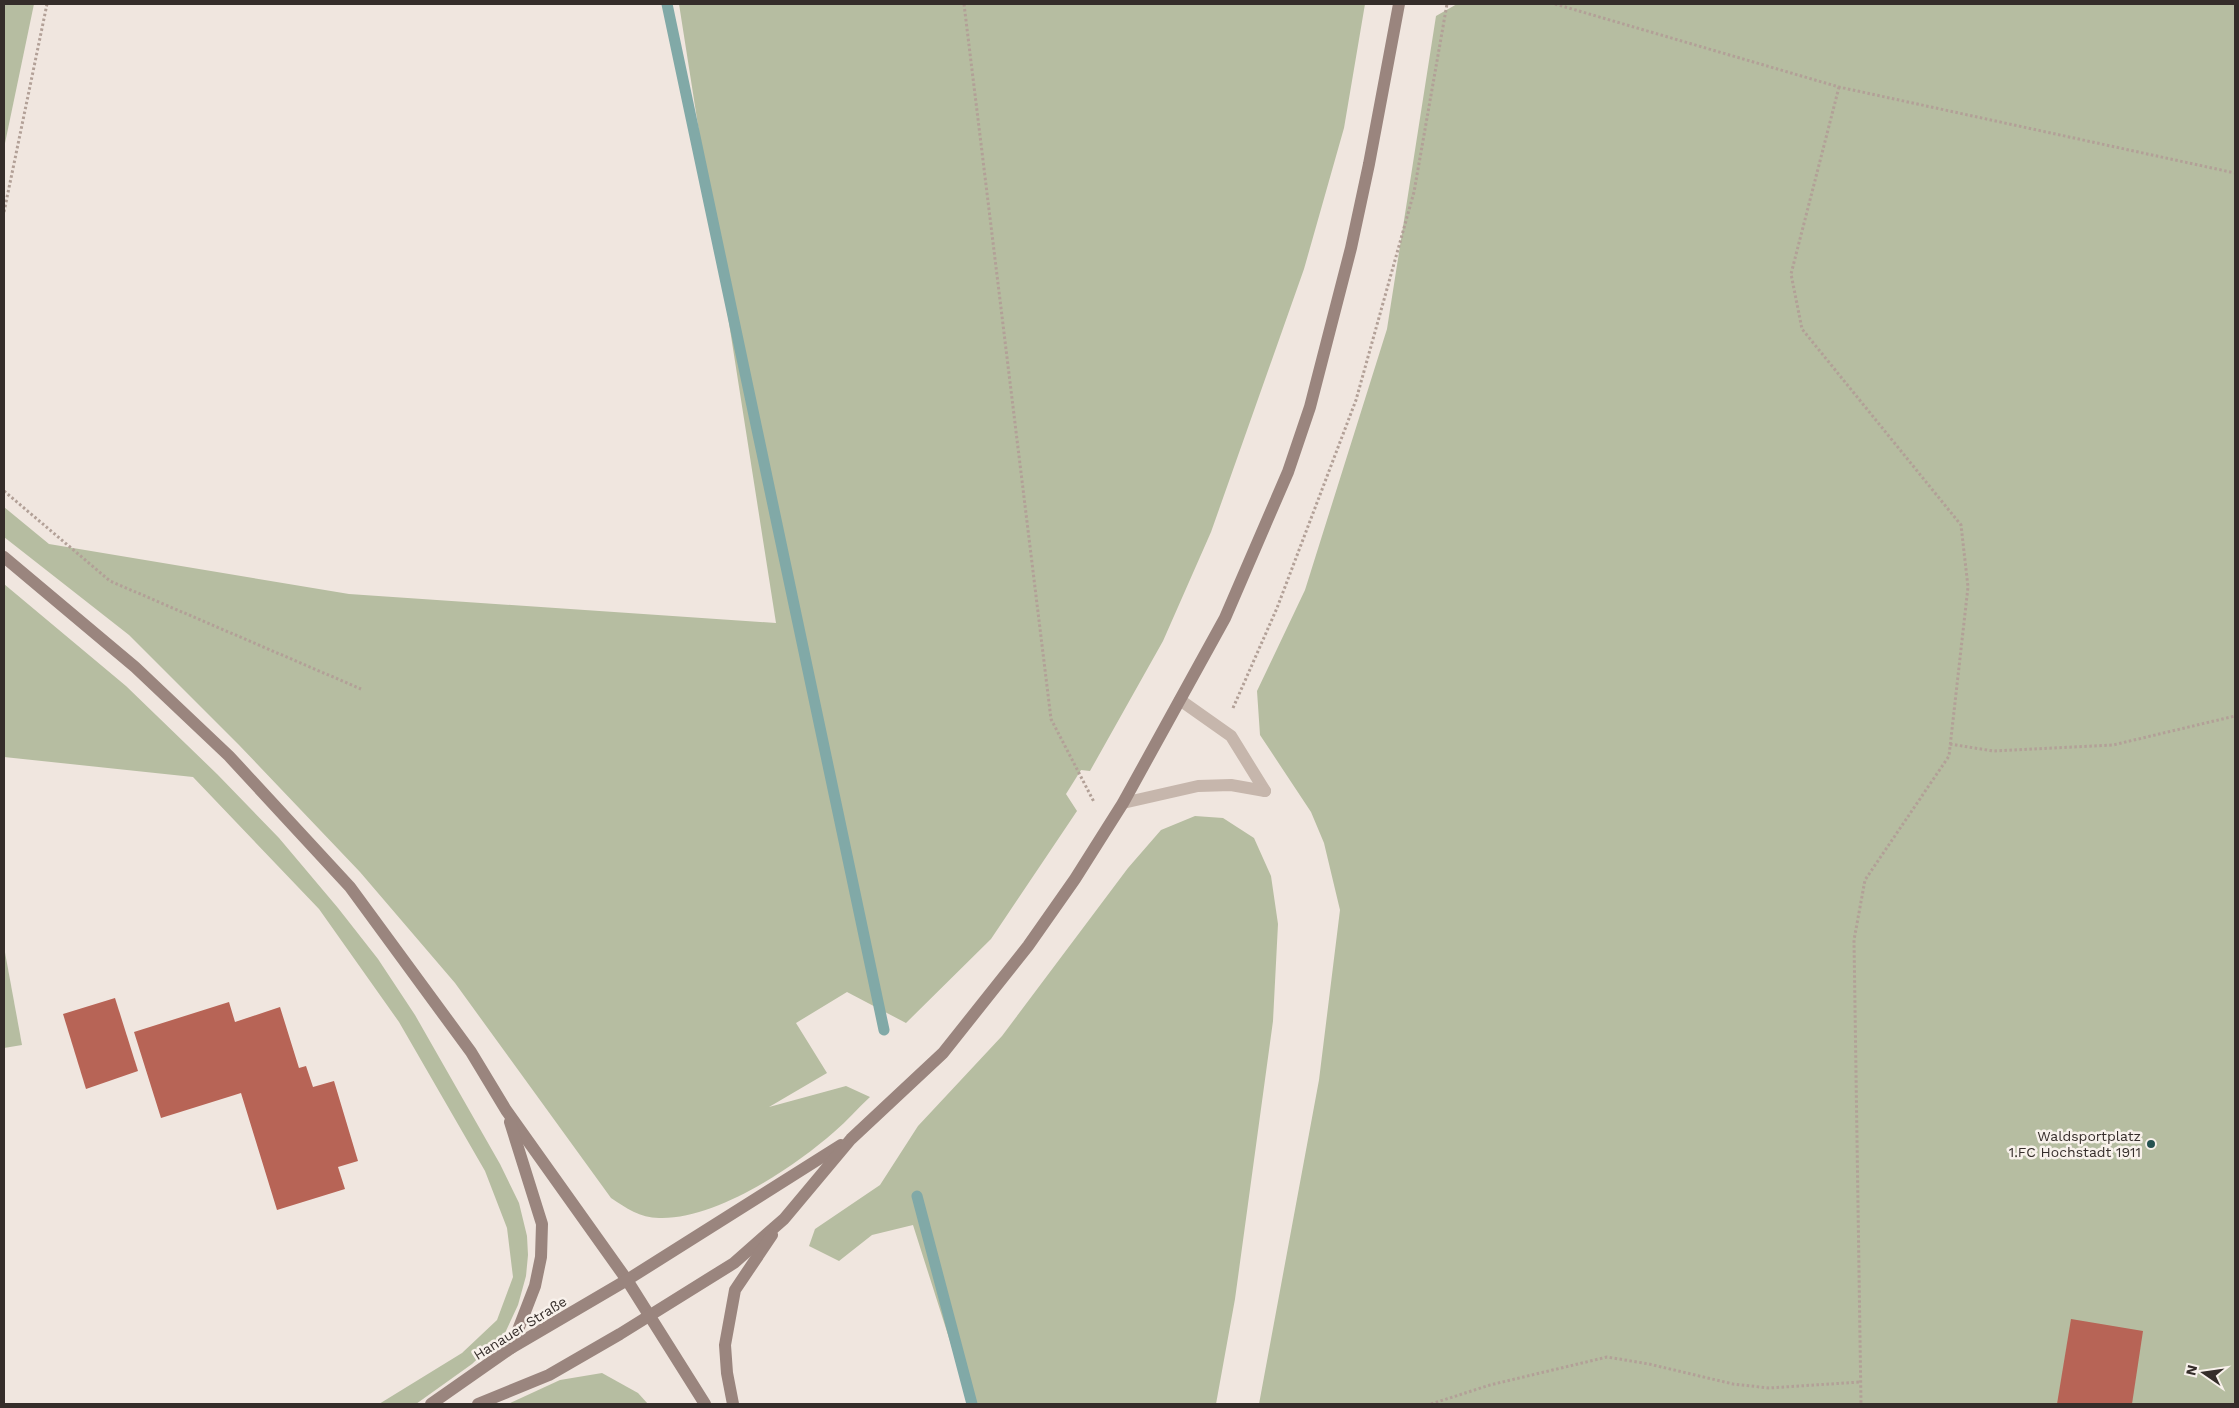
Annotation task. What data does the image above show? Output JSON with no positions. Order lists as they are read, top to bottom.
{
  "streets": {
    "street": ["Hanauer Straße"]
  },
  "places": ["Waldsportplatz 1.FC Hochstadt 1911"],
  "north": "left"
}
